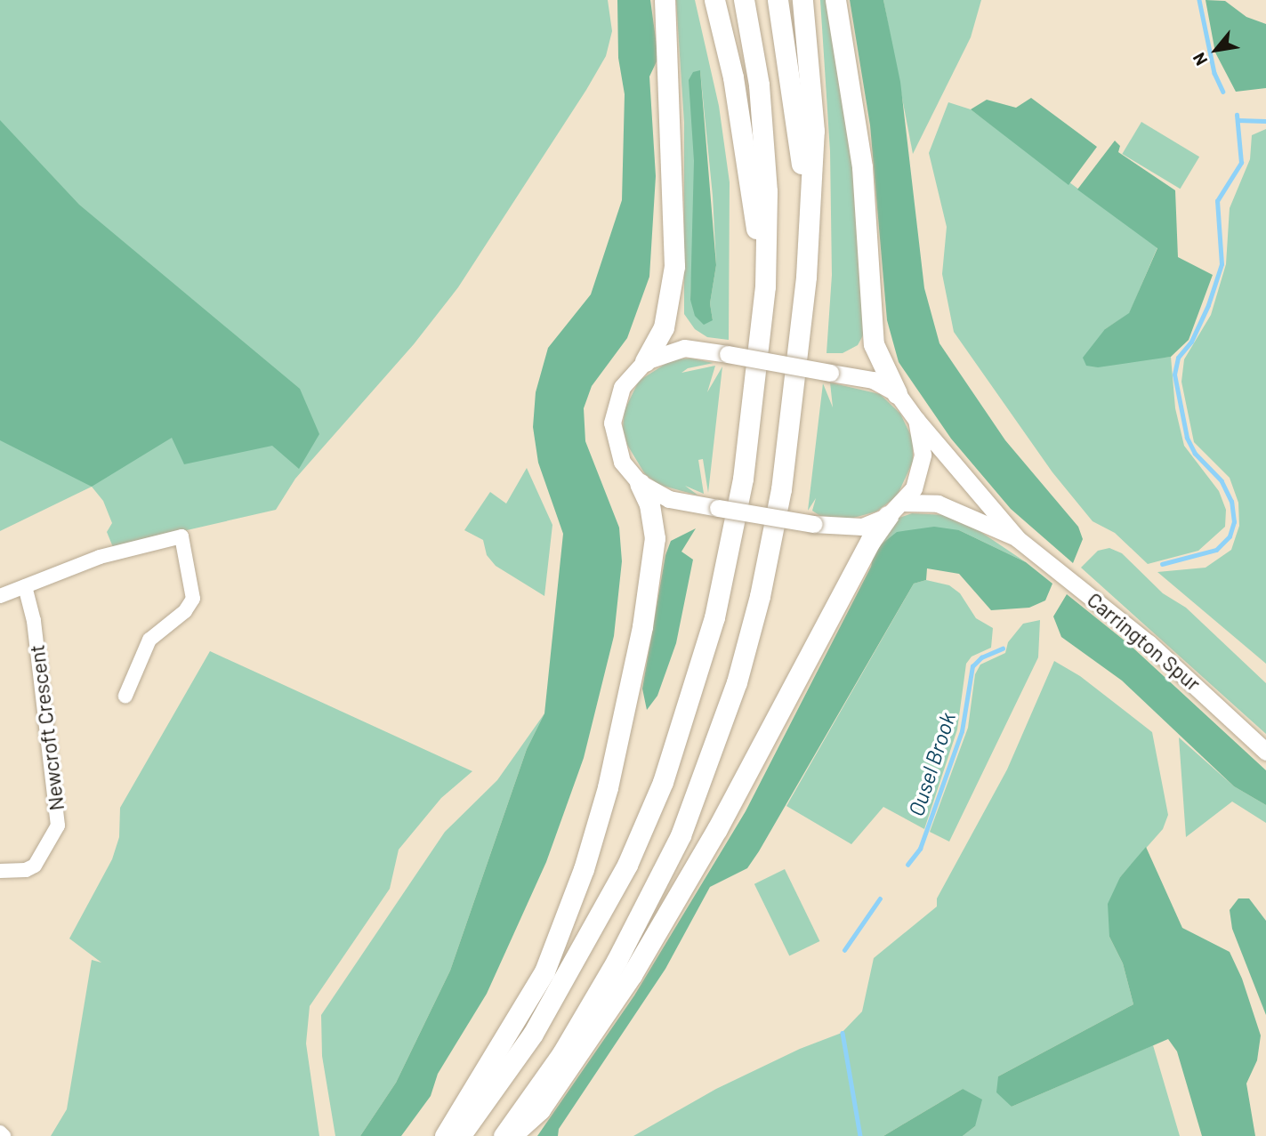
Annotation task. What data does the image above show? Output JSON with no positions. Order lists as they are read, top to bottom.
{
  "streets": {
    "main road": ["Carrington Spur"],
    "street": ["Newcroft Crescent"]
  },
  "water": ["Ousel Brook"],
  "north": "bottom left"
}
